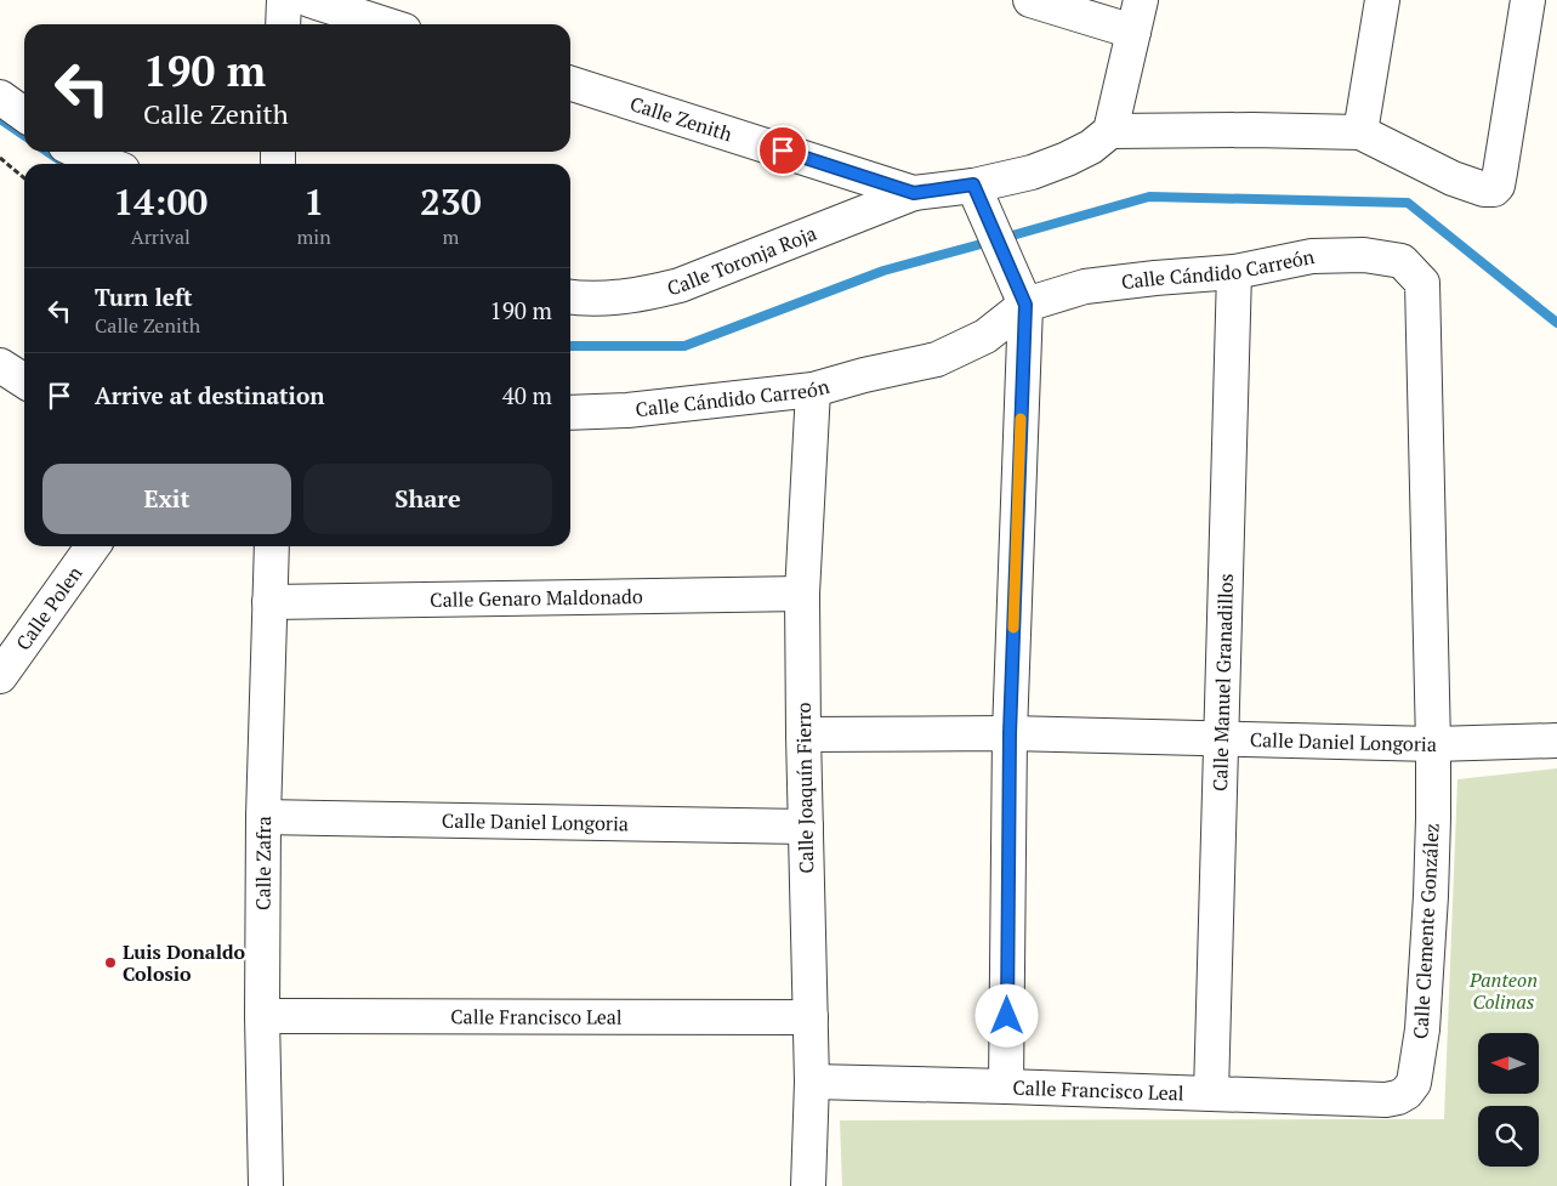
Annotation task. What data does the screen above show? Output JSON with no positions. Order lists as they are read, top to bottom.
{
  "streets": {
    "street": [
      "Calle Zenith",
      "Calle Toronja Roja",
      "Calle Cándido Carreón",
      "Calle Genaro Maldonado",
      "Calle Polen",
      "Calle Manuel Granadillos",
      "Calle Daniel Longoria",
      "Calle Joaquín Fierro",
      "Calle Zafra",
      "Calle Clemente González",
      "Calle Francisco Leal"
    ]
  },
  "crossings": [
    ["Calle Zenith", "Calle Toronja Roja"],
    ["Calle Cándido Carreón", "Calle Manuel Granadillos"],
    ["Calle Cándido Carreón", "Calle Daniel Longoria"],
    ["Calle Cándido Carreón", "Calle Joaquín Fierro"],
    ["Calle Cándido Carreón", "Calle Clemente González"],
    ["Calle Genaro Maldonado", "Calle Joaquín Fierro"],
    ["Calle Genaro Maldonado", "Calle Zafra"],
    ["Calle Manuel Granadillos", "Calle Daniel Longoria"],
    ["Calle Manuel Granadillos", "Calle Francisco Leal"],
    ["Calle Daniel Longoria", "Calle Joaquín Fierro"],
    ["Calle Daniel Longoria", "Calle Zafra"],
    ["Calle Daniel Longoria", "Calle Clemente González"],
    ["Calle Joaquín Fierro", "Calle Francisco Leal"],
    ["Calle Zafra", "Calle Francisco Leal"],
    ["Calle Clemente González", "Calle Francisco Leal"]
  ],
  "parks": ["Panteon Colinas"],
  "places": ["Luis Donaldo Colosio"],
  "north": "left",
  "page": {
    "turn": ["190 m", "Calle Zenith"],
    "eta": [
      "14:00",
      "Arrival",
      "1",
      "min",
      "230",
      "m"
    ],
    "list": [
      {
        "name": "Turn left",
        "note": "Calle Zenith",
        "value": "190 m"
      },
      {
        "name": "Arrive at destination",
        "value": "40 m"
      }
    ],
    "buttons": ["Exit", "Share"]
  }
}
